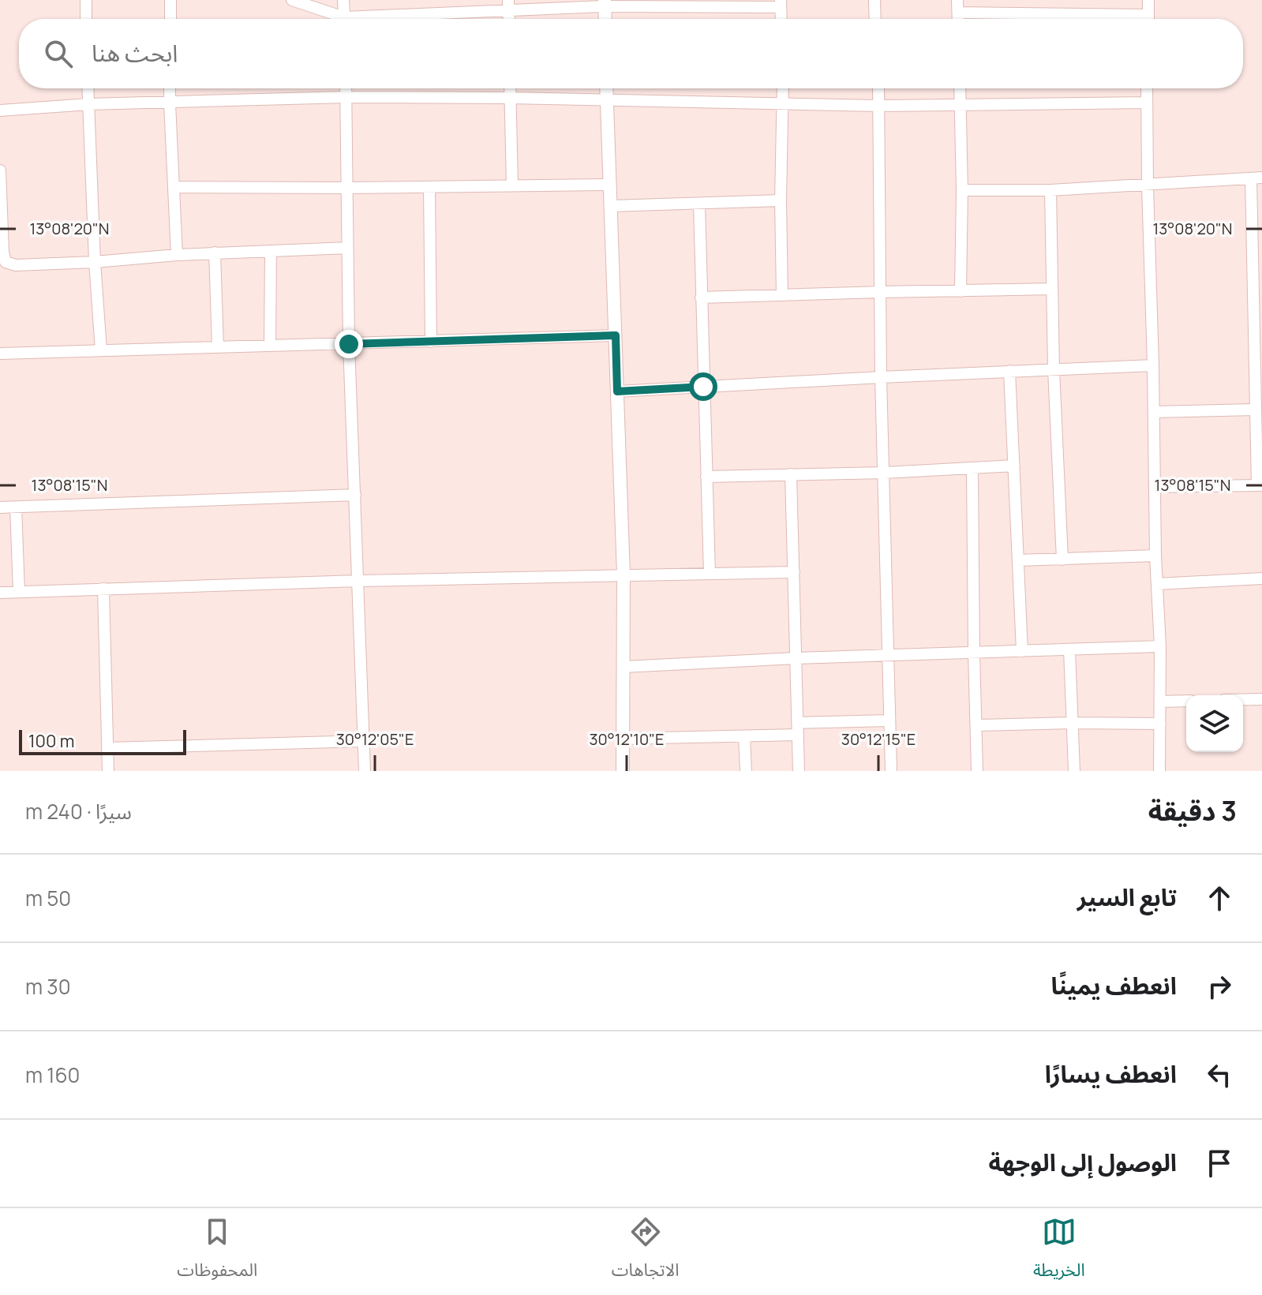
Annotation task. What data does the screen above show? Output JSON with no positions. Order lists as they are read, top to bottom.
{
  "scale_bar": "100 m",
  "page": {
    "search": "ابحث هنا",
    "scale": "100 m",
    "heading": ["3 دقيقة", "سيرًا · 240 m"],
    "list": [
      ["تابع السير", "50 m"],
      ["انعطف يمينًا", "30 m"],
      ["انعطف يسارًا", "160 m"],
      "الوصول إلى الوجهة"
    ],
    "nav": ["الخريطة", "الاتجاهات", "المحفوظات"]
  },
  "coordinates": [
    "13°08'20\"N",
    "13°08'15\"N",
    "30°12'05\"E",
    "30°12'10\"E",
    "30°12'15\"E"
  ]
}
